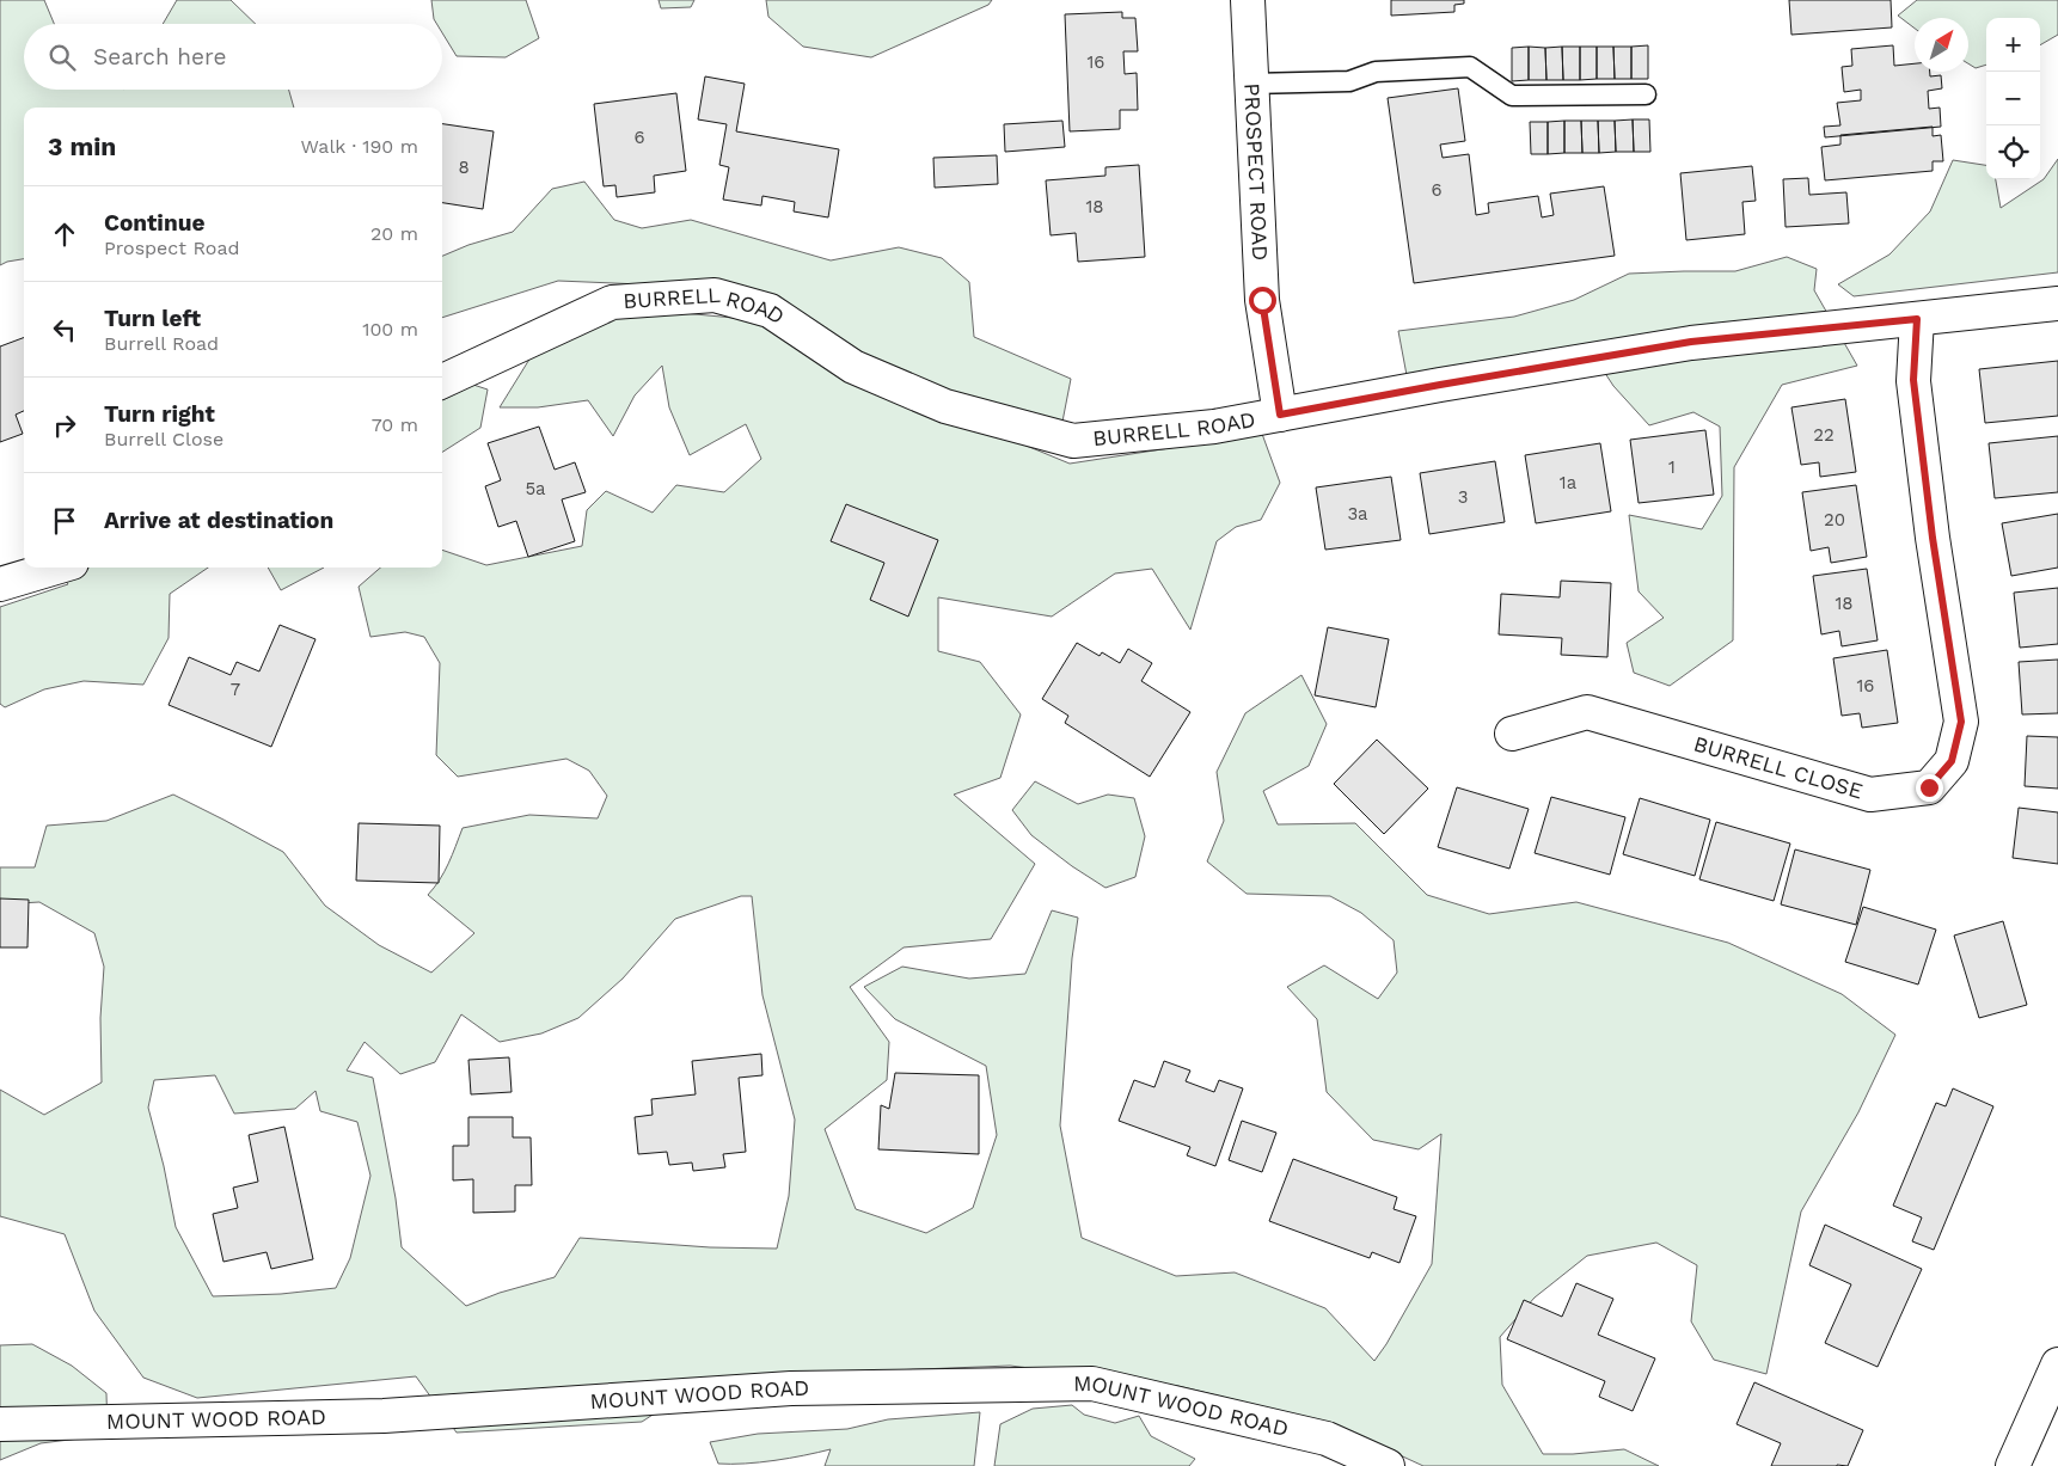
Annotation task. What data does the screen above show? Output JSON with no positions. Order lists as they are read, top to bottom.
{
  "streets": {
    "street": [
      "PROSPECT ROAD",
      "BURRELL ROAD",
      "BURRELL CLOSE",
      "MOUNT WOOD ROAD"
    ]
  },
  "crossings": [
    ["PROSPECT ROAD", "BURRELL ROAD"],
    ["BURRELL ROAD", "BURRELL CLOSE"]
  ],
  "house_numbers": [
    "16",
    "6",
    "8",
    "6",
    "18",
    "22",
    "1",
    "1a",
    "5a",
    "3",
    "3a",
    "20",
    "18",
    "16",
    "7"
  ],
  "north": "top right",
  "page": {
    "map_buttons": ["+", "−"],
    "search": "Search here",
    "heading": ["3 min", "Walk · 190 m"],
    "list": [
      ["Continue", "Prospect Road", "20 m"],
      ["Turn left", "Burrell Road", "100 m"],
      ["Turn right", "Burrell Close", "70 m"],
      "Arrive at destination"
    ]
  }
}
